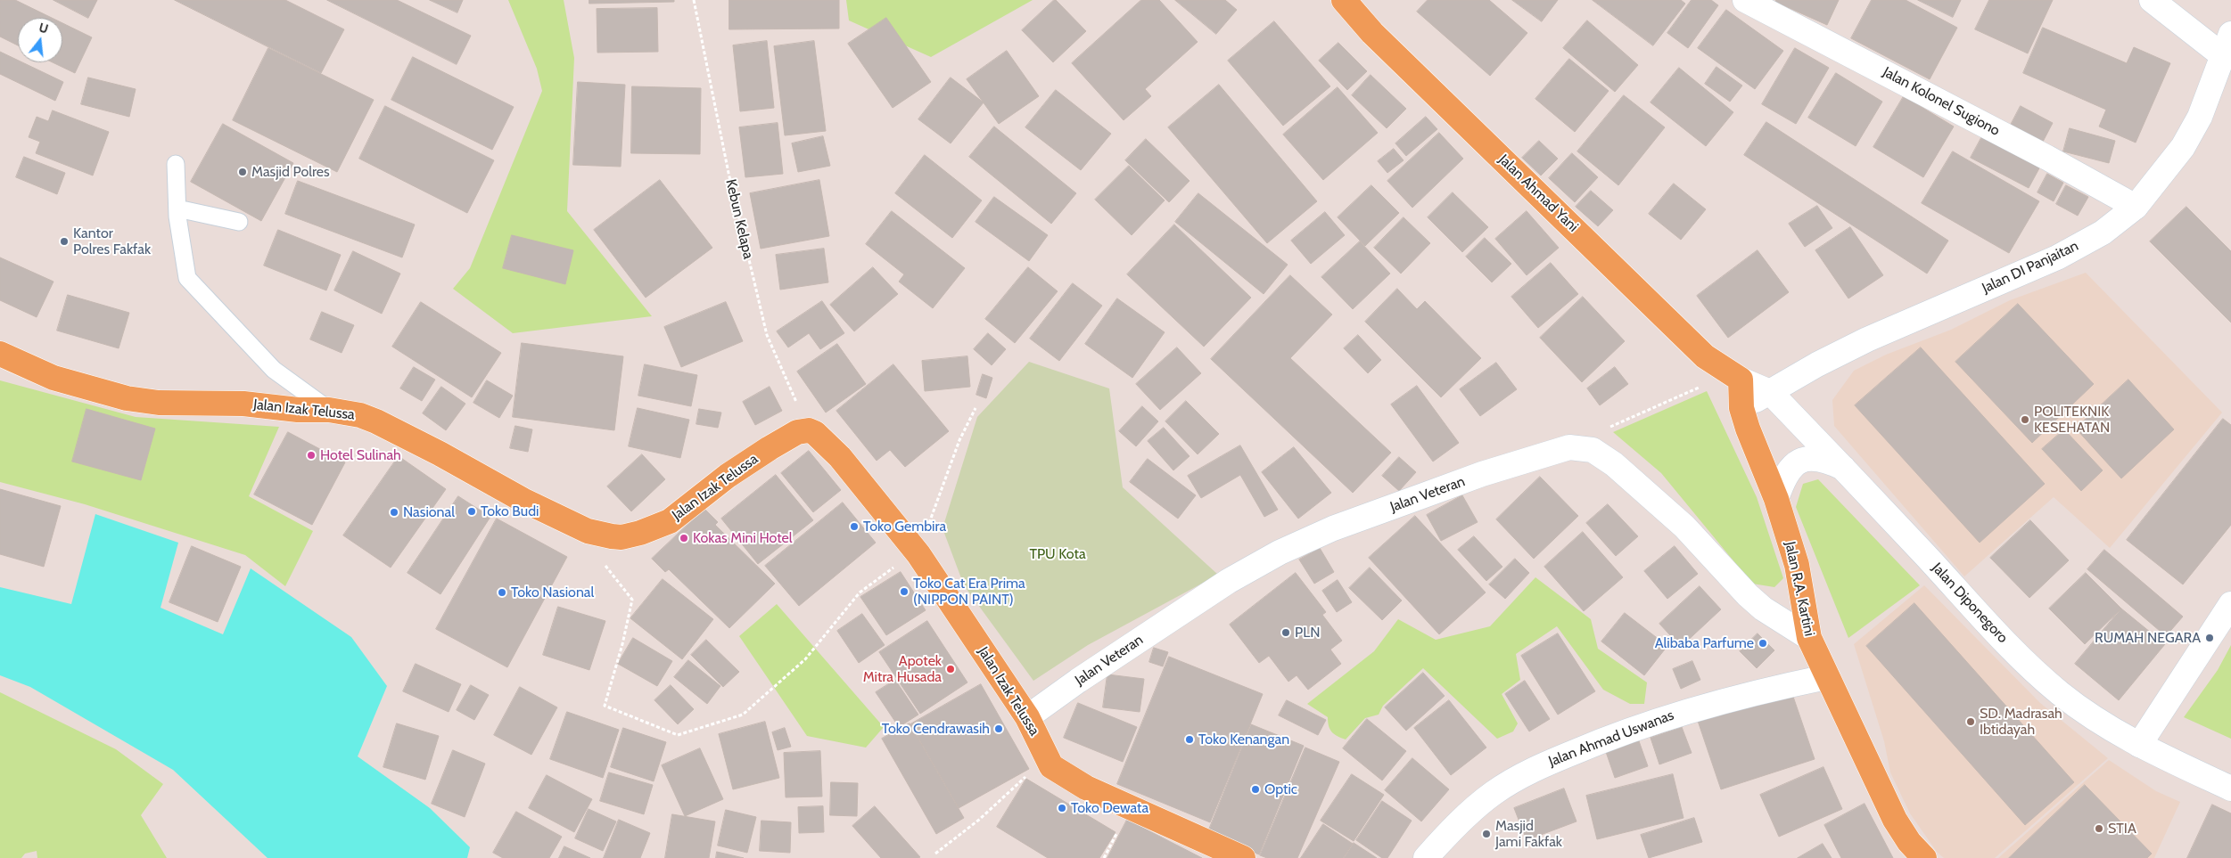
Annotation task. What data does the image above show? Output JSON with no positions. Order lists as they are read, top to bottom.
{
  "streets": {
    "main road": ["Jalan Ahmad Yani", "Jalan Izak Telussa", "Jalan R.A. Kartini"],
    "street": [
      "Jalan Kolonel Sugiono",
      "Jalan DI Panjaitan",
      "Jalan Veteran",
      "Jalan Diponegoro",
      "Jalan Ahmad Uswanas"
    ],
    "path": ["Kebun Kelapa"]
  },
  "crossings": [
    ["Jalan Kolonel Sugiono", "Jalan DI Panjaitan"],
    ["Jalan Ahmad Yani", "Jalan R.A. Kartini"],
    ["Jalan Ahmad Yani", "Jalan Diponegoro"],
    ["Kebun Kelapa", "Jalan Izak Telussa"],
    ["Jalan DI Panjaitan", "Jalan R.A. Kartini"],
    ["Jalan DI Panjaitan", "Jalan Diponegoro"],
    ["Jalan Izak Telussa", "Jalan Veteran"],
    ["Jalan R.A. Kartini", "Jalan Diponegoro"],
    ["Jalan R.A. Kartini", "Jalan Ahmad Uswanas"]
  ],
  "parks": ["TPU Kota"],
  "places": [
    "Masjid Polres",
    "Kantor Polres Fakfak",
    "POLITEKNIK KESEHATAN",
    "Hotel Sulinah",
    "Toko Budi",
    "Nasional",
    "Toko Gembira",
    "Kokas Mini Hotel",
    "Toko Cat Era Prima (NIPPON PAINT)",
    "Toko Nasional",
    "PLN",
    "RUMAH NEGARA",
    "Alibaba Parfume",
    "Apotek Mitra Husada",
    "SD. Madrasah Ibtidayah",
    "Toko Cendrawasih",
    "Toko Kenangan",
    "Optic",
    "Toko Dewata",
    "STIA",
    "Masjid Jami Fakfak"
  ],
  "north": "top"
}
